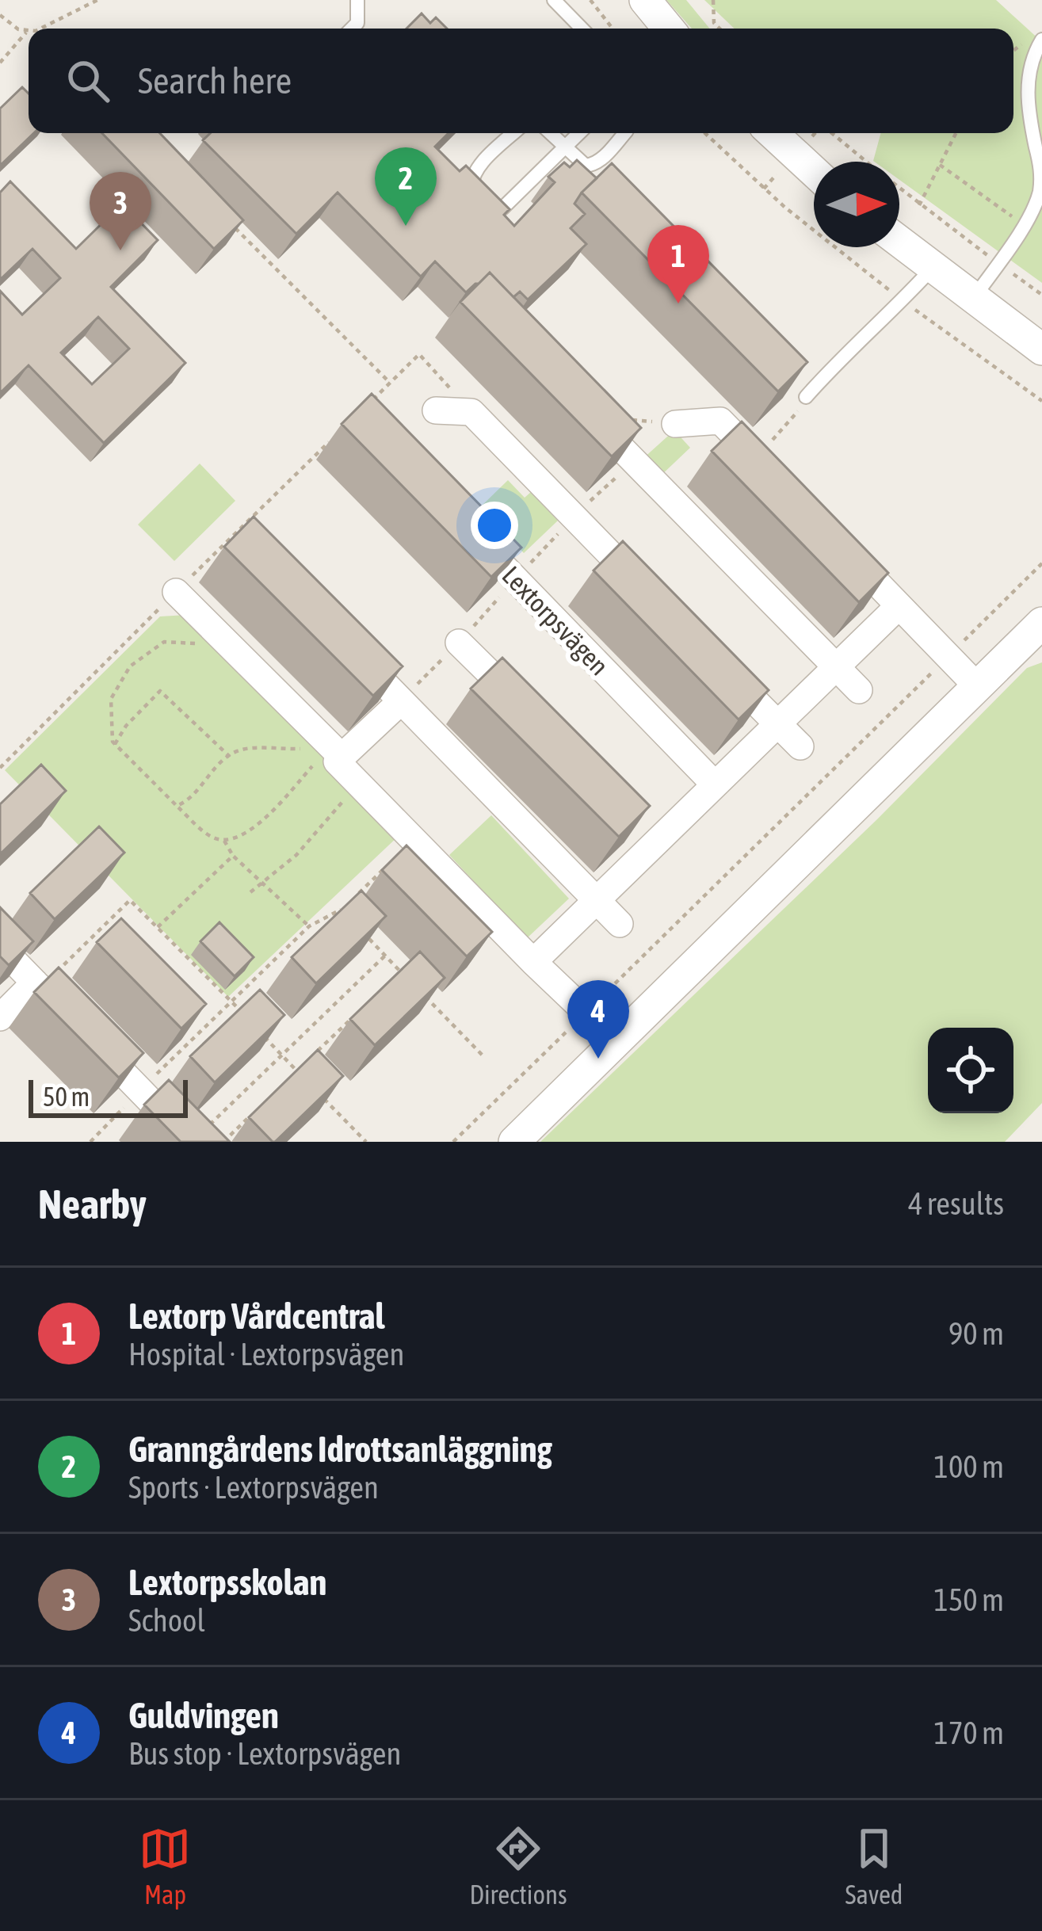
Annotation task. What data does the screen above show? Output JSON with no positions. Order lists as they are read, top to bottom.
{
  "streets": {
    "street": ["Lextorpsvägen"]
  },
  "scale_bar": "50 m",
  "north": "right",
  "page": {
    "search": "Search here",
    "pins": [
      "2",
      "3",
      "1",
      "4"
    ],
    "scale": "50 m",
    "heading": ["Nearby", "4 results"],
    "list": [
      {
        "mark": "1",
        "name": "Lextorp Vårdcentral",
        "note": "Hospital · Lextorpsvägen",
        "value": "90 m"
      },
      {
        "mark": "2",
        "name": "Granngårdens Idrottsanläggning",
        "note": "Sports · Lextorpsvägen",
        "value": "100 m"
      },
      {
        "mark": "3",
        "name": "Lextorpsskolan",
        "note": "School",
        "value": "150 m"
      },
      {
        "mark": "4",
        "name": "Guldvingen",
        "note": "Bus stop · Lextorpsvägen",
        "value": "170 m"
      }
    ],
    "nav": ["Map", "Directions", "Saved"]
  }
}
